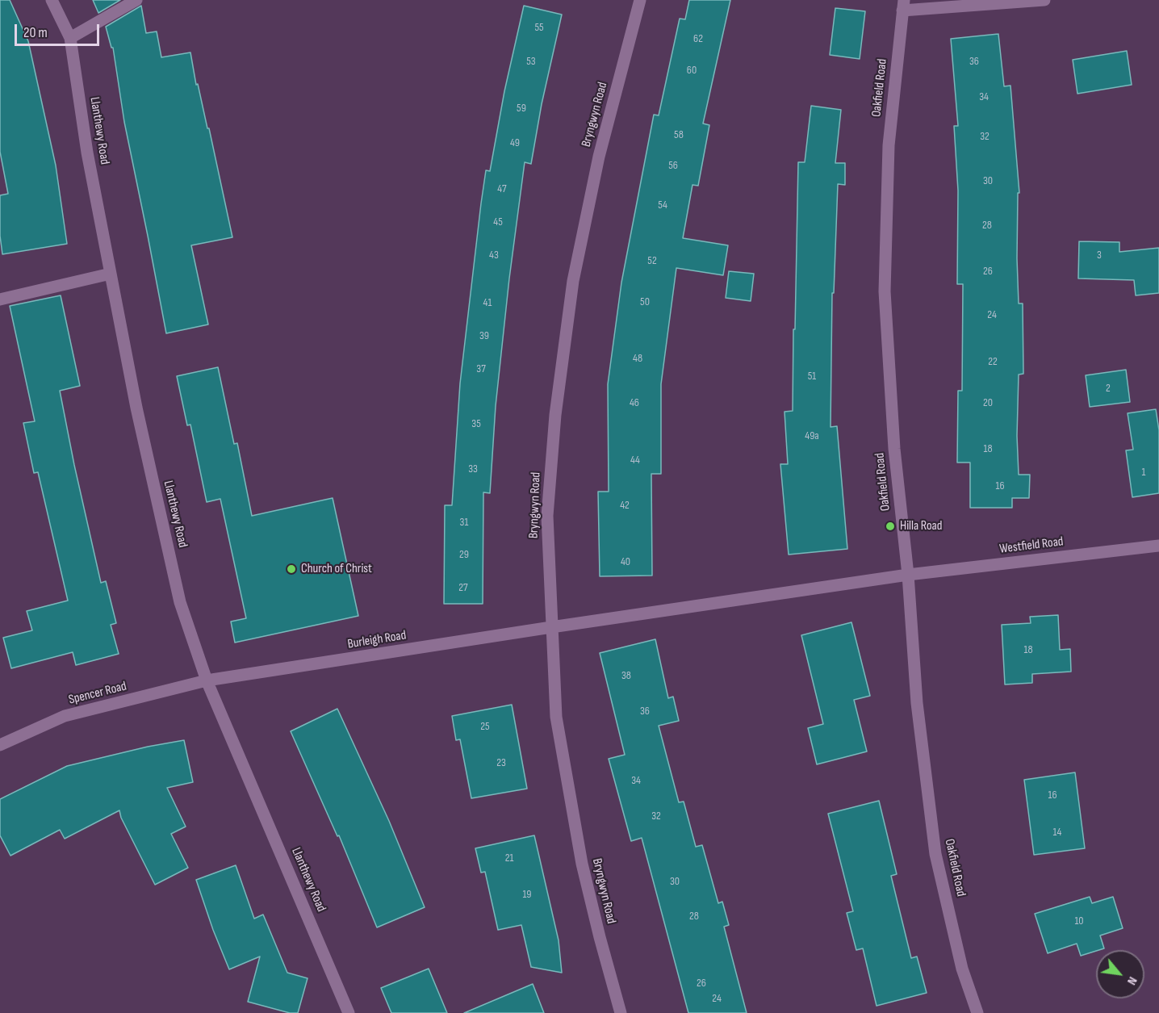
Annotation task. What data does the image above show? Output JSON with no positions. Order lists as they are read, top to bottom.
{
  "streets": {
    "street": [
      "Oakfield Road",
      "Bryngwyn Road",
      "Llanthewy Road",
      "Westfield Road",
      "Burleigh Road",
      "Spencer Road"
    ]
  },
  "crossings": [
    ["Oakfield Road", "Westfield Road"],
    ["Bryngwyn Road", "Burleigh Road"],
    ["Llanthewy Road", "Burleigh Road"],
    ["Llanthewy Road", "Spencer Road"],
    ["Burleigh Road", "Spencer Road"]
  ],
  "places": ["Hilla Road", "Church of Christ"],
  "house_numbers": [
    "55",
    "62",
    "53",
    "36",
    "60",
    "34",
    "59",
    "58",
    "32",
    "49",
    "56",
    "30",
    "47",
    "54",
    "45",
    "28",
    "43",
    "3",
    "52",
    "26",
    "50",
    "41",
    "24",
    "39",
    "48",
    "22",
    "37",
    "51",
    "2",
    "46",
    "20",
    "35",
    "49a",
    "18",
    "44",
    "33",
    "1",
    "16",
    "42",
    "31",
    "29",
    "40",
    "27",
    "18",
    "38",
    "36",
    "25",
    "23",
    "34",
    "16",
    "32",
    "14",
    "21",
    "30",
    "19",
    "28",
    "10",
    "26",
    "24"
  ],
  "scale_bar": "20 m",
  "north": "bottom right"
}
